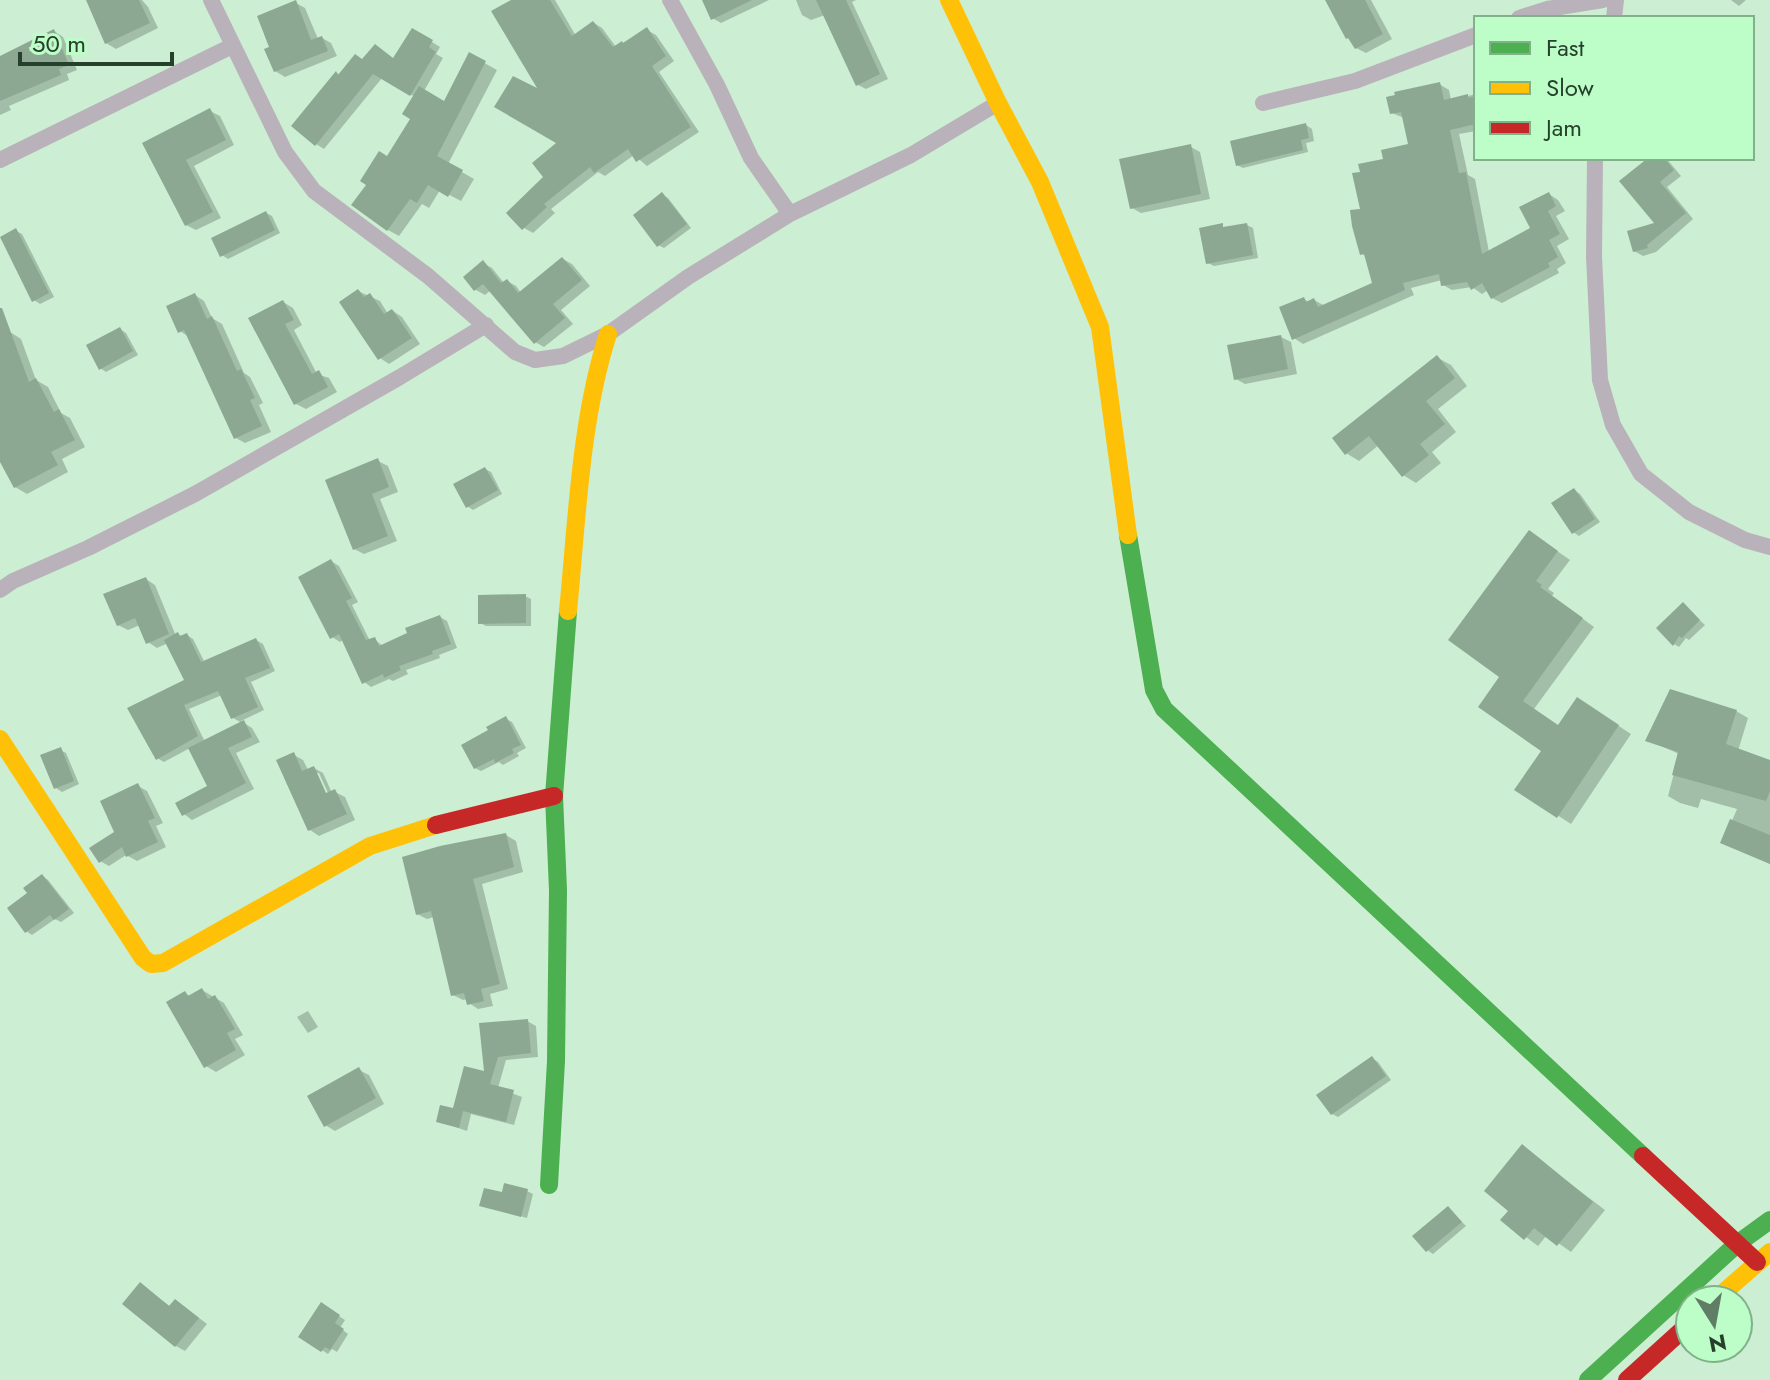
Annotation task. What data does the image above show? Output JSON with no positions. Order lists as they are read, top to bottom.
{
  "legend": ["Fast", "Slow", "Jam"],
  "scale_bar": "50 m",
  "north": "bottom"
}
